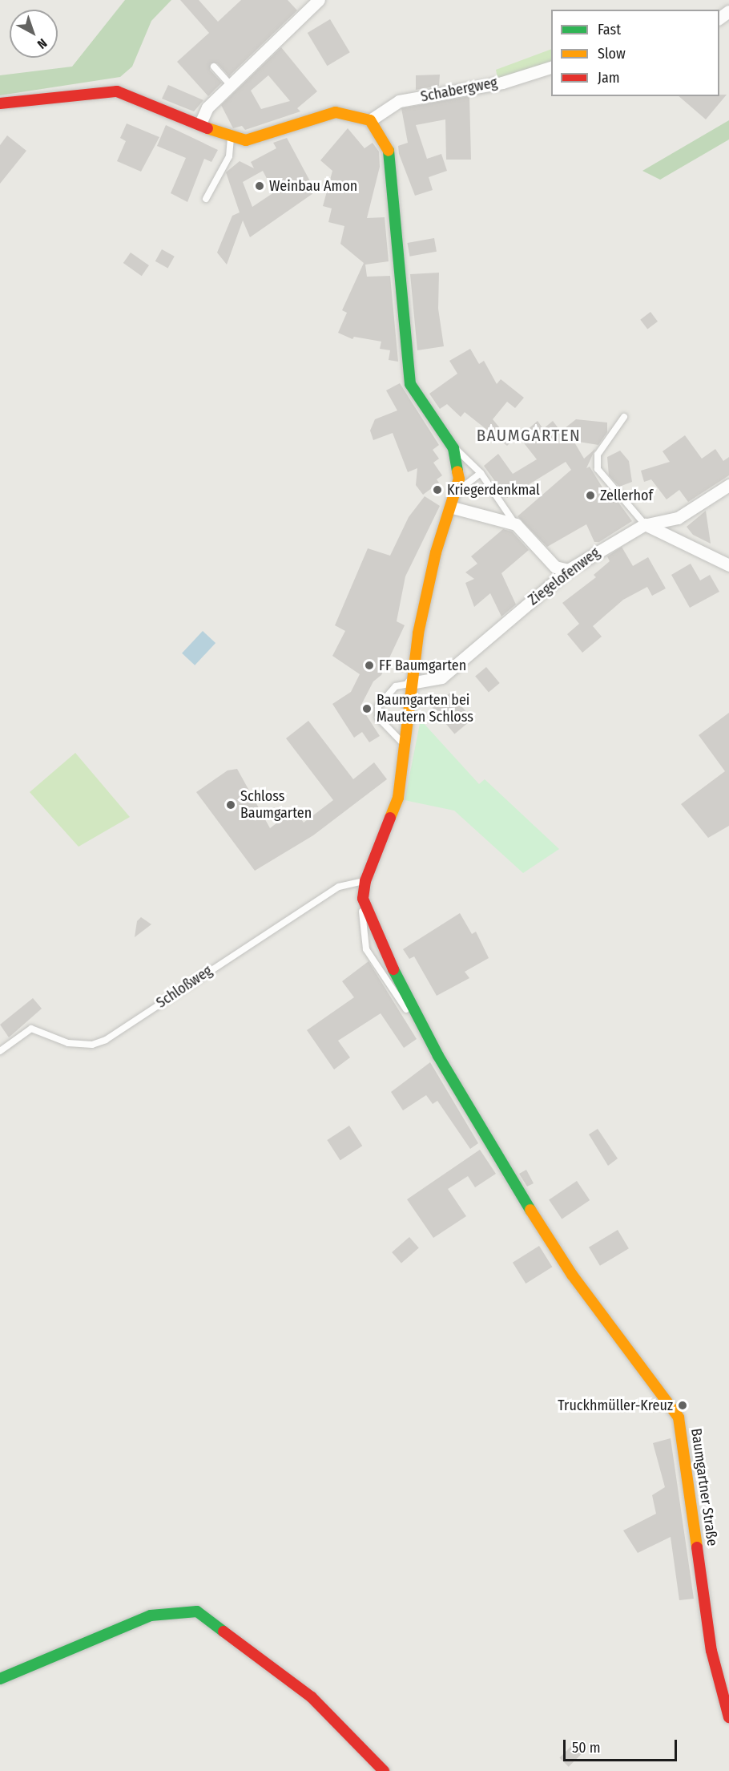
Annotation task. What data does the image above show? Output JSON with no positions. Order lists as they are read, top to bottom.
{
  "streets": {
    "street": ["Schabergweg", "Ziegelofenweg", "Baumgartner Straße"],
    "lane": ["Schloßweg"]
  },
  "districts": ["BAUMGARTEN"],
  "places": [
    "Weinbau Amon",
    "Kriegerdenkmal",
    "Zellerhof",
    "FF Baumgarten",
    "Baumgarten bei Mautern Schloss",
    "Schloss Baumgarten",
    "Truckhmüller-Kreuz"
  ],
  "legend": ["Fast", "Slow", "Jam"],
  "scale_bar": "50 m",
  "north": "bottom right"
}
